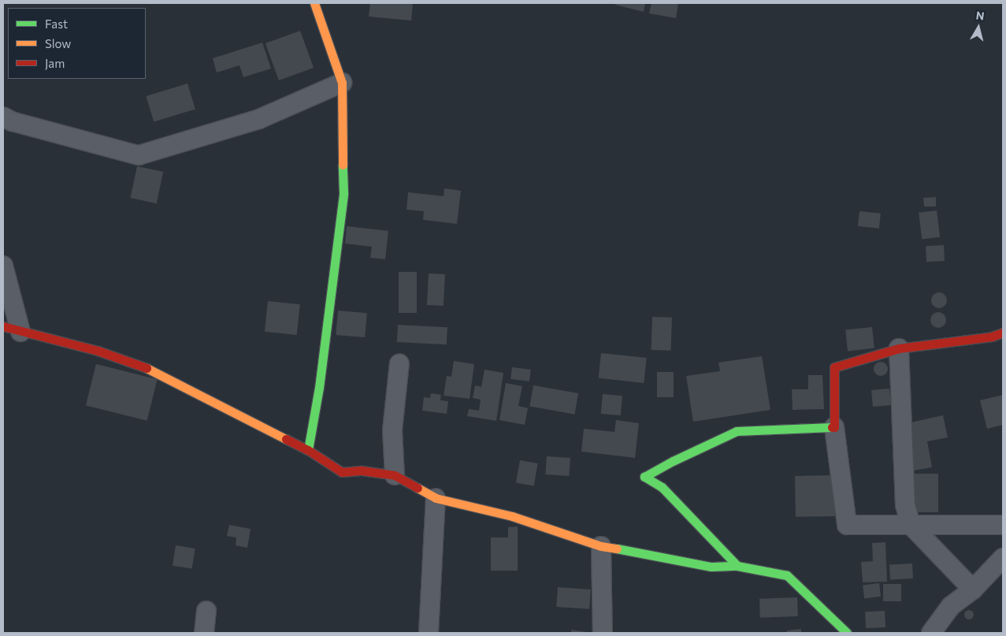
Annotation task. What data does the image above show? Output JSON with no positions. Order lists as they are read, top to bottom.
{
  "legend": ["Fast", "Slow", "Jam"],
  "north": "top"
}
